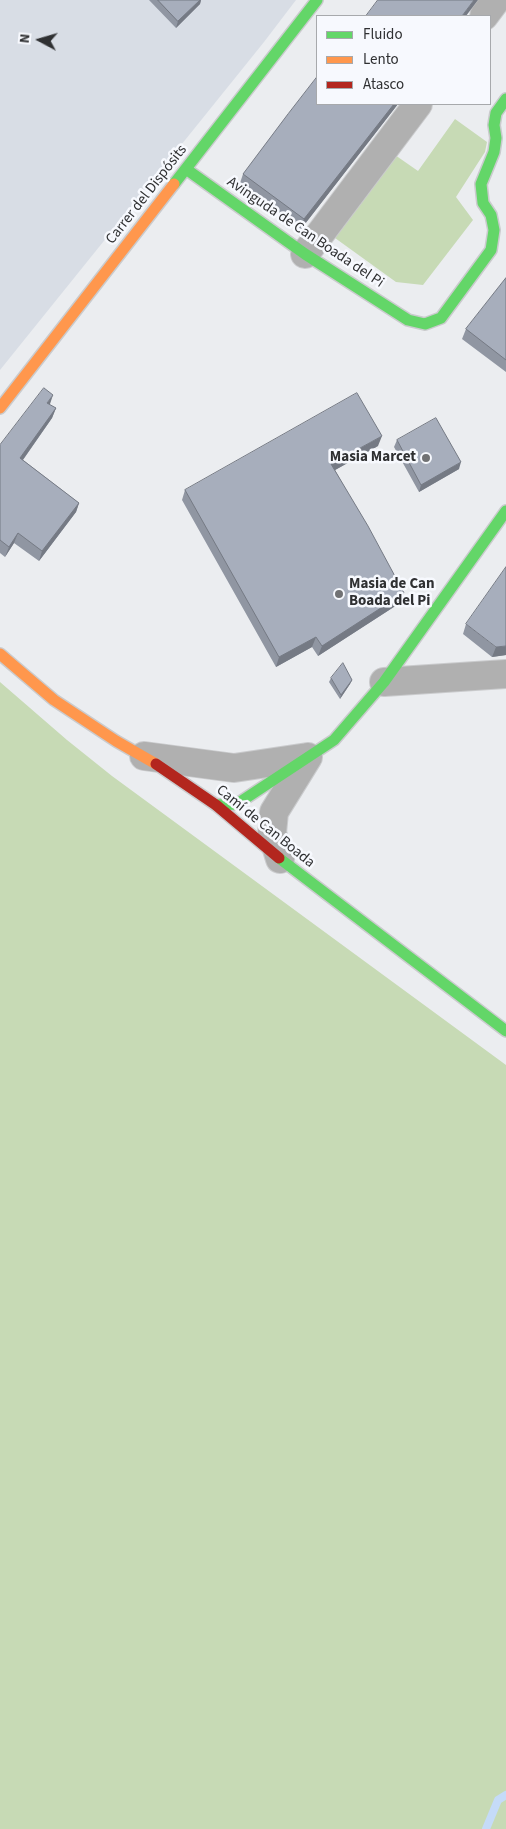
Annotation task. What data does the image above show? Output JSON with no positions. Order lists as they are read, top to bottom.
{
  "streets": {
    "street": ["Carrer del Dispósits", "Avinguda de Can Boada del Pi", "Camí de Can Boada"]
  },
  "crossings": [
    ["Carrer del Dispósits", "Avinguda de Can Boada del Pi"]
  ],
  "places": ["Masia Marcet", "Masia de Can Boada del Pi"],
  "legend": ["Fluido", "Lento", "Atasco"],
  "north": "left"
}
